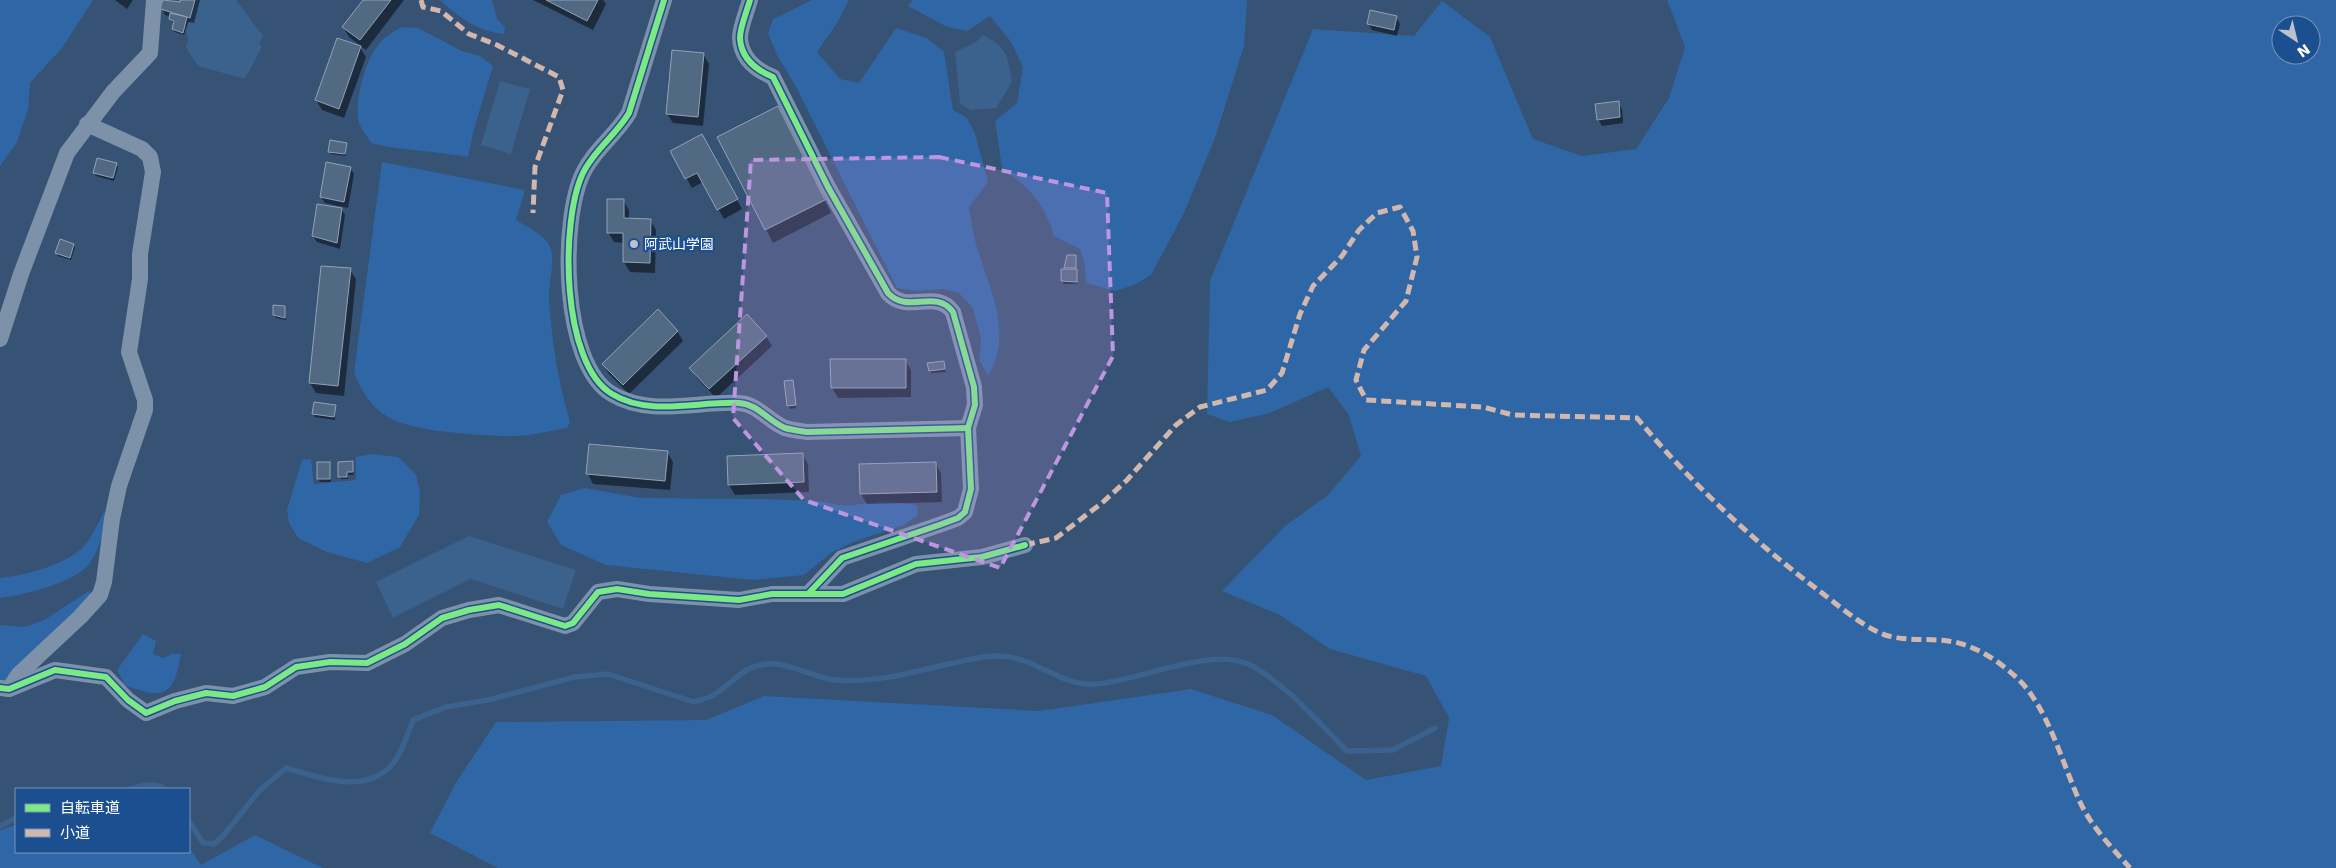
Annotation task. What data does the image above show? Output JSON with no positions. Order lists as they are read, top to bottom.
{
  "places": ["阿武山学園"],
  "legend": ["自転車道", "小道"],
  "north": "bottom right"
}
